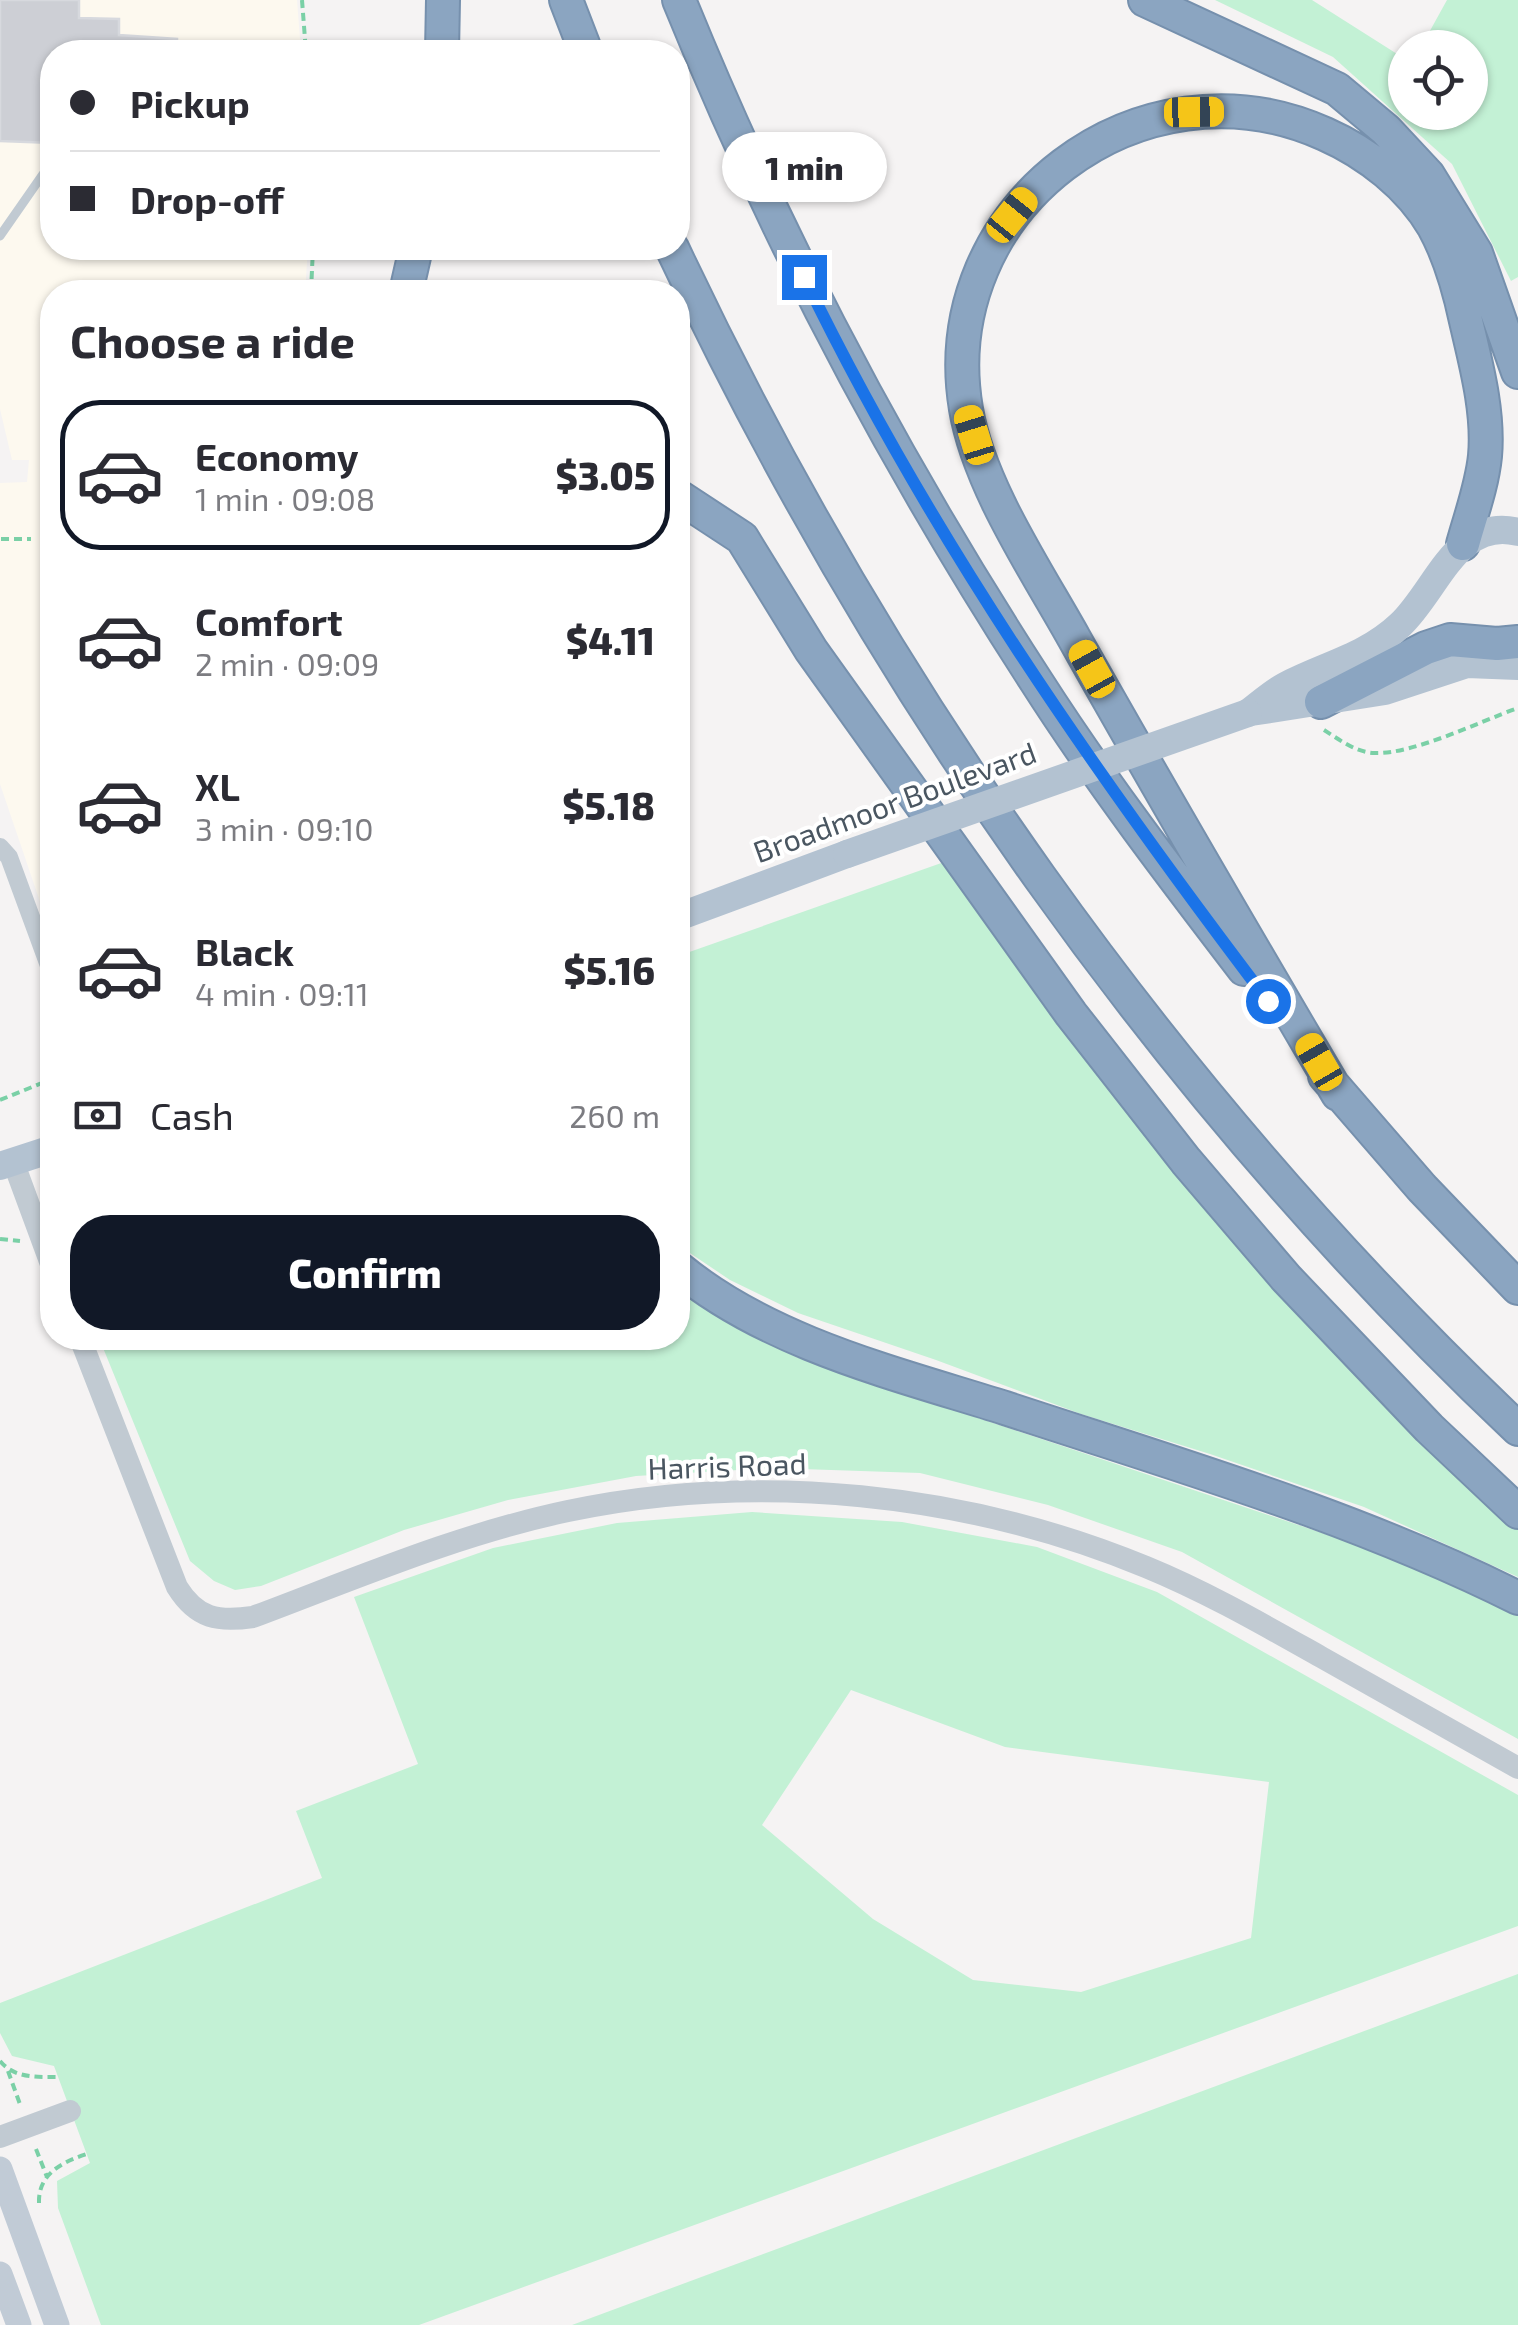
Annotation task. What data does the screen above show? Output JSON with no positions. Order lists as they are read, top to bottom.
{
  "streets": {
    "main road": ["Broadmoor Boulevard"],
    "street": ["Harris Road"]
  },
  "page": {
    "banner": ["Pickup", "Drop-off"],
    "bubble": "1 min",
    "heading": "Choose a ride",
    "list": [
      {
        "name": "Economy",
        "note": "1 min · 09:08",
        "value": "$3.05"
      },
      {
        "name": "Comfort",
        "note": "2 min · 09:09",
        "value": "$4.11"
      },
      {
        "name": "XL",
        "note": "3 min · 09:10",
        "value": "$5.18"
      },
      {
        "name": "Black",
        "note": "4 min · 09:11",
        "value": "$5.16"
      }
    ],
    "pay": ["Cash", "260 m"],
    "buttons": "Confirm"
  }
}
